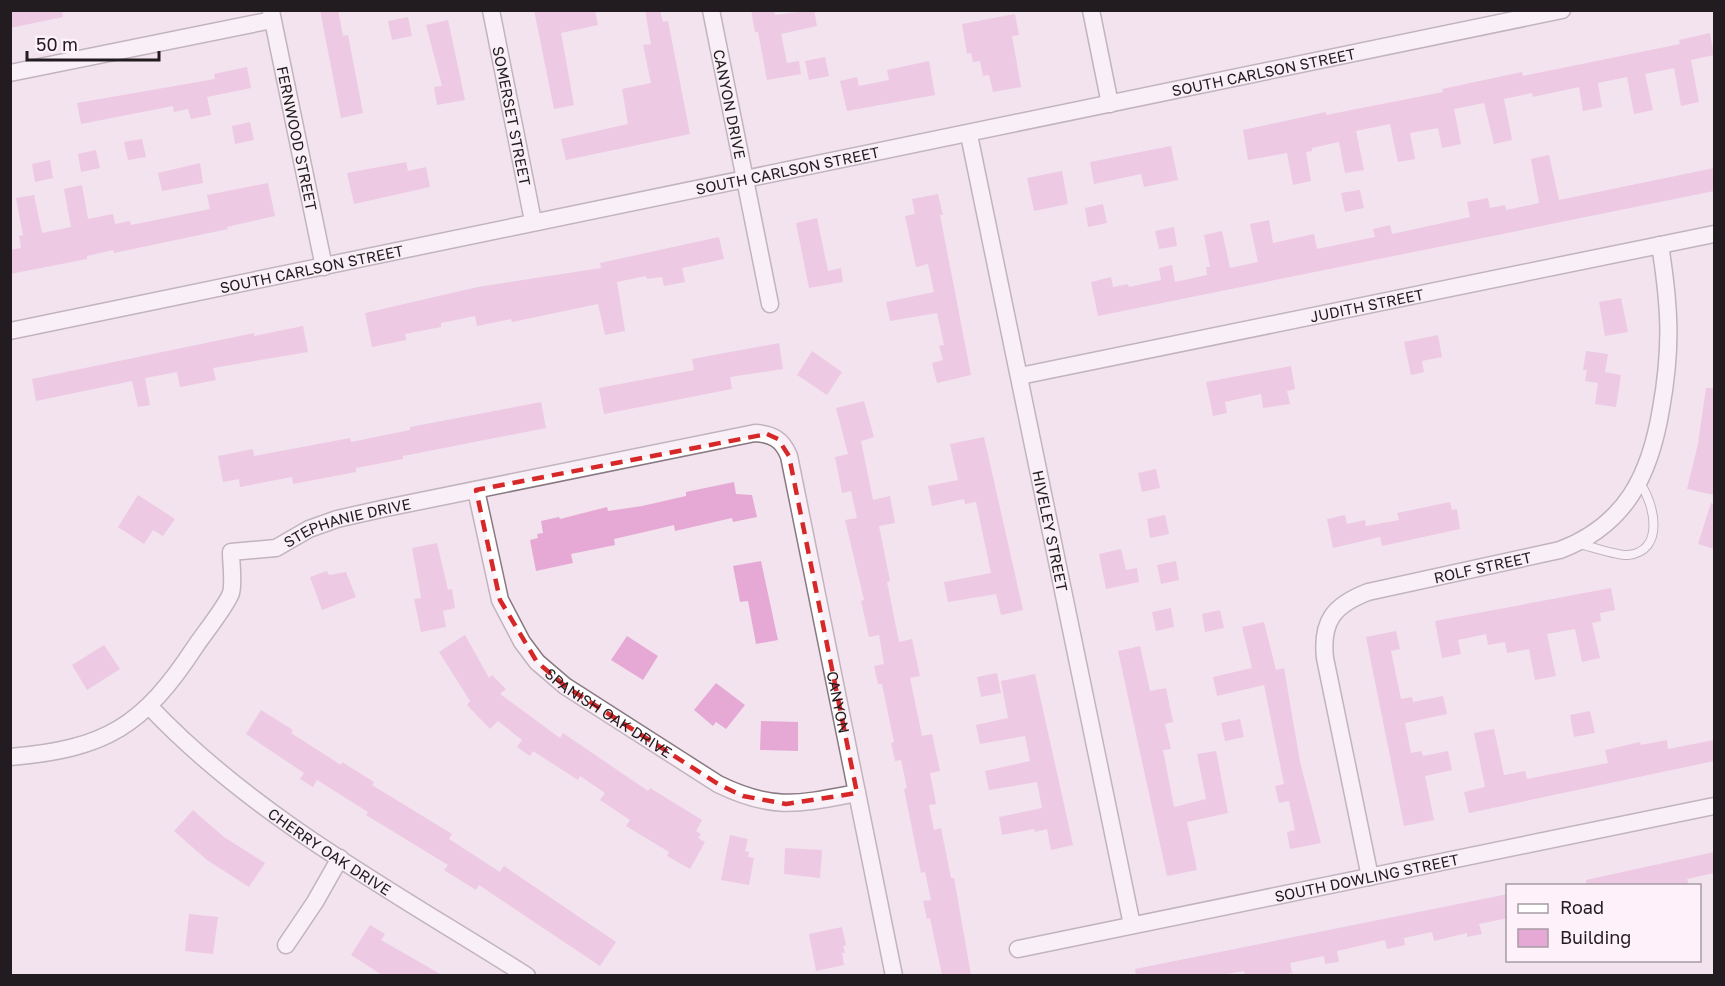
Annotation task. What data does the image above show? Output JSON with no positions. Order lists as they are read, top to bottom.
{
  "streets": {
    "street": [
      "SOUTH CARLSON STREET",
      "CANYON DRIVE",
      "SOMERSET STREET",
      "FERNWOOD STREET",
      "JUDITH STREET",
      "STEPHANIE DRIVE",
      "HIVELEY STREET",
      "ROLF STREET",
      "CANYON",
      "SPANISH OAK DRIVE",
      "CHERRY OAK DRIVE",
      "SOUTH DOWLING STREET"
    ]
  },
  "crossings": [
    ["SOUTH CARLSON STREET", "CANYON DRIVE"],
    ["SOUTH CARLSON STREET", "SOMERSET STREET"],
    ["SOUTH CARLSON STREET", "FERNWOOD STREET"],
    ["SOUTH CARLSON STREET", "HIVELEY STREET"],
    ["JUDITH STREET", "HIVELEY STREET"],
    ["JUDITH STREET", "ROLF STREET"],
    ["STEPHANIE DRIVE", "CANYON"],
    ["STEPHANIE DRIVE", "SPANISH OAK DRIVE"],
    ["STEPHANIE DRIVE", "CHERRY OAK DRIVE"],
    ["HIVELEY STREET", "SOUTH DOWLING STREET"],
    ["ROLF STREET", "SOUTH DOWLING STREET"],
    ["CANYON", "SPANISH OAK DRIVE"]
  ],
  "legend": ["Road", "Building"],
  "scale_bar": "50 m"
}
